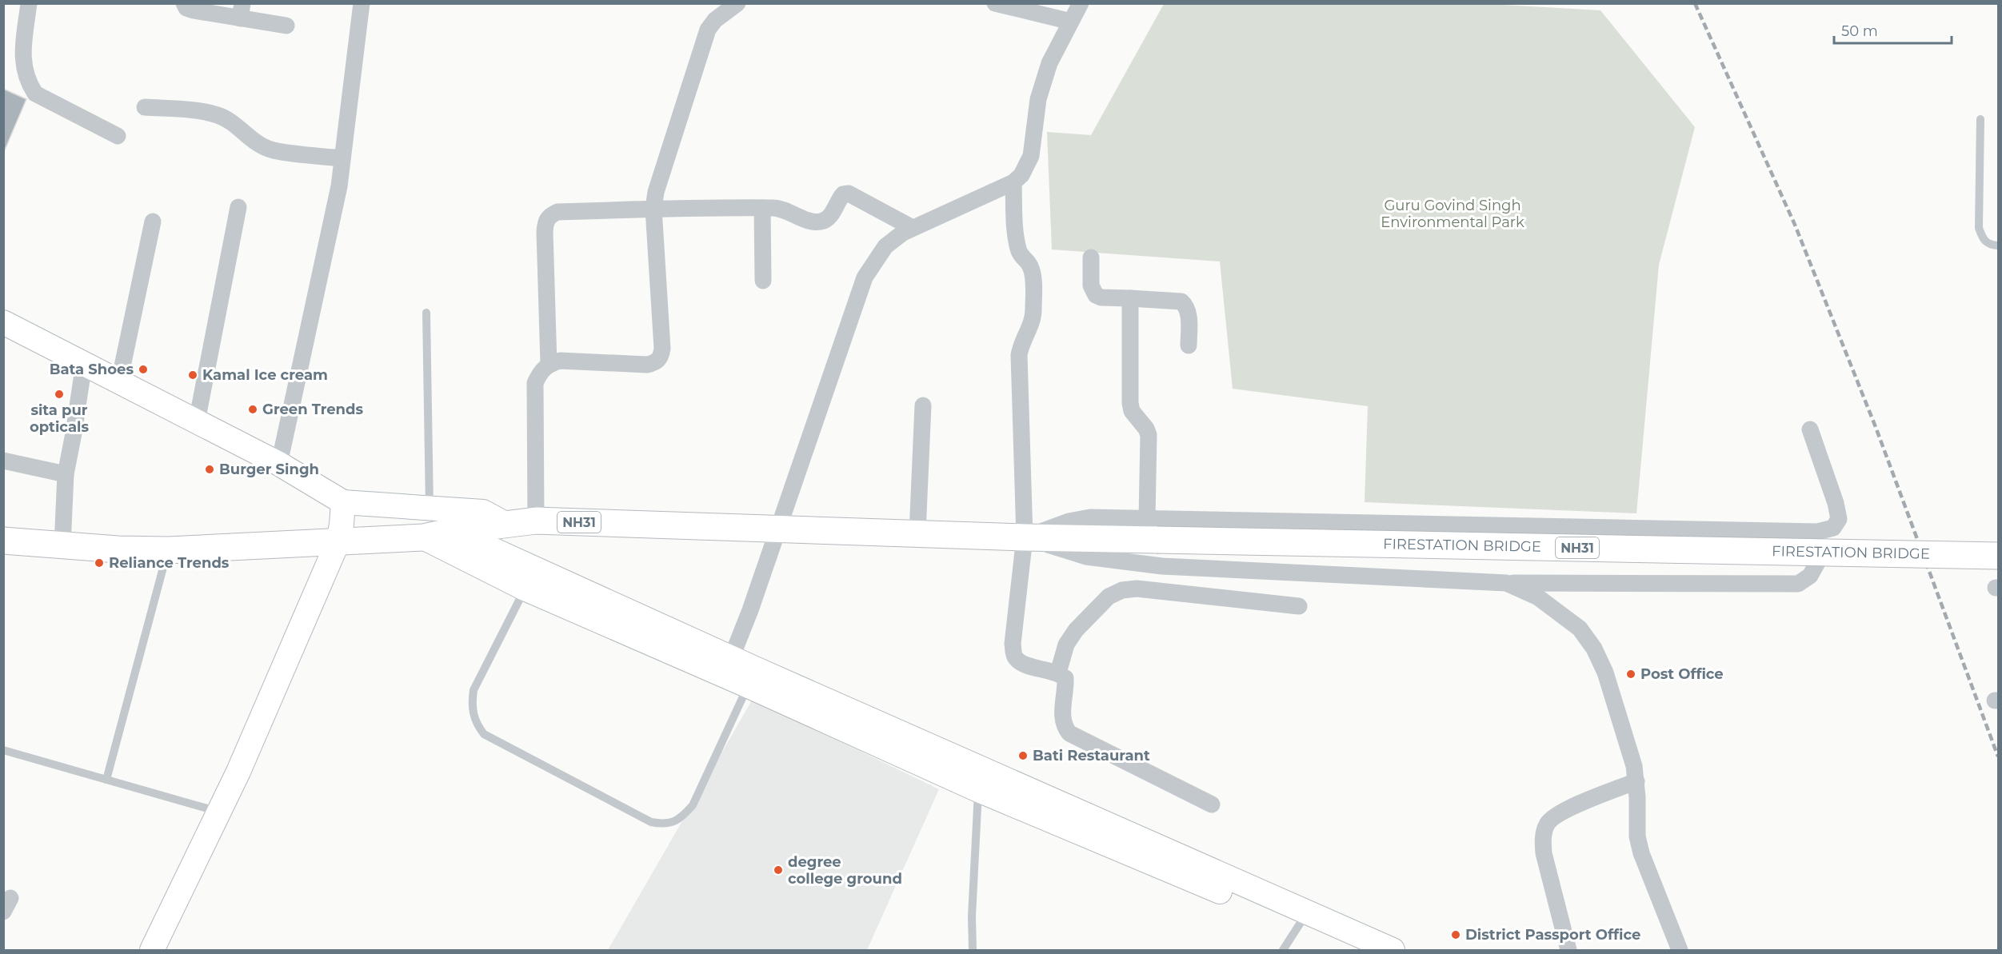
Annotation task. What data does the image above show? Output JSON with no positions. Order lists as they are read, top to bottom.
{
  "streets": {
    "highway": ["NH31", "FIRESTATION BRIDGE"]
  },
  "crossings": [
    ["NH31", "FIRESTATION BRIDGE"]
  ],
  "parks": ["Guru Govind Singh Environmental Park"],
  "places": [
    "Bata Shoes",
    "Kamal Ice cream",
    "sita pur opticals",
    "Green Trends",
    "Burger Singh",
    "Reliance Trends",
    "Post Office",
    "Bati Restaurant",
    "degree college ground",
    "District Passport Office"
  ],
  "scale_bar": "50 m"
}
